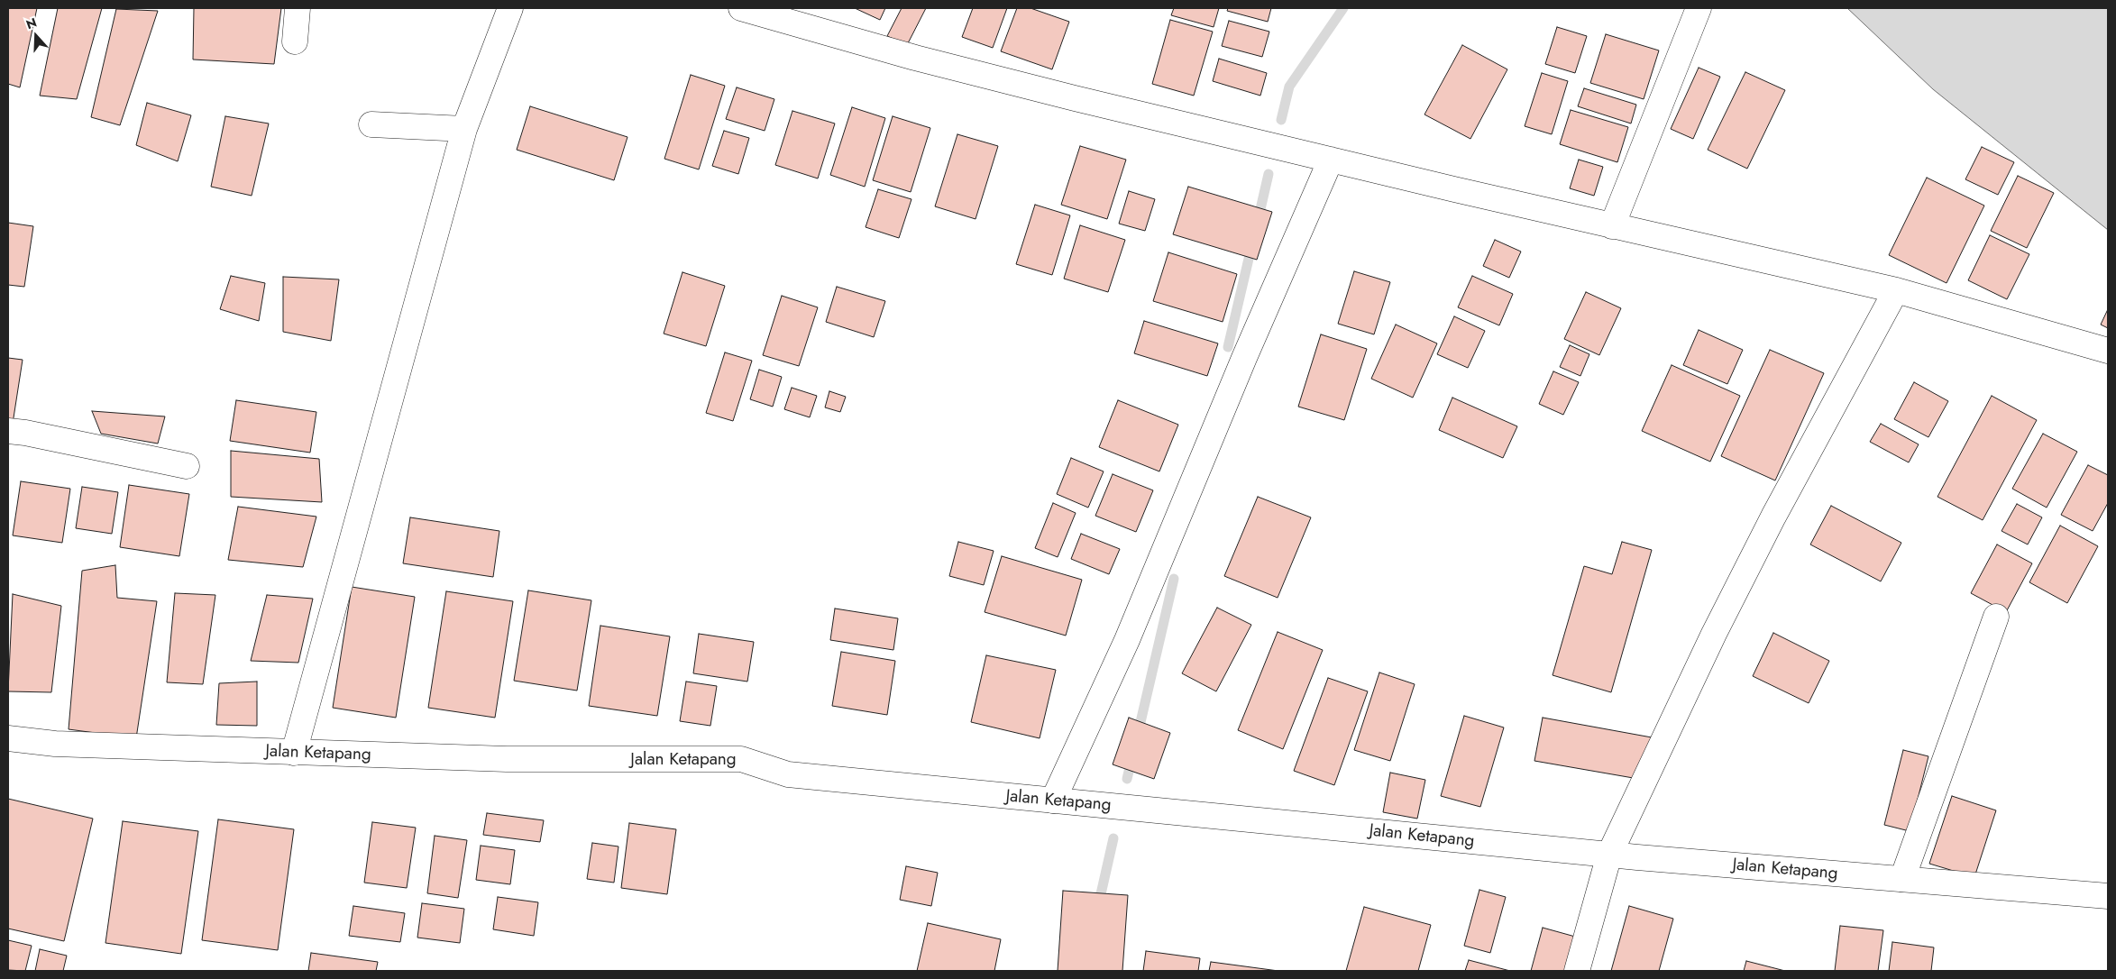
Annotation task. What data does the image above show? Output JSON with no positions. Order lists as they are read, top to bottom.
{
  "streets": {
    "street": ["Jalan Ketapang"]
  },
  "north": "top"
}
